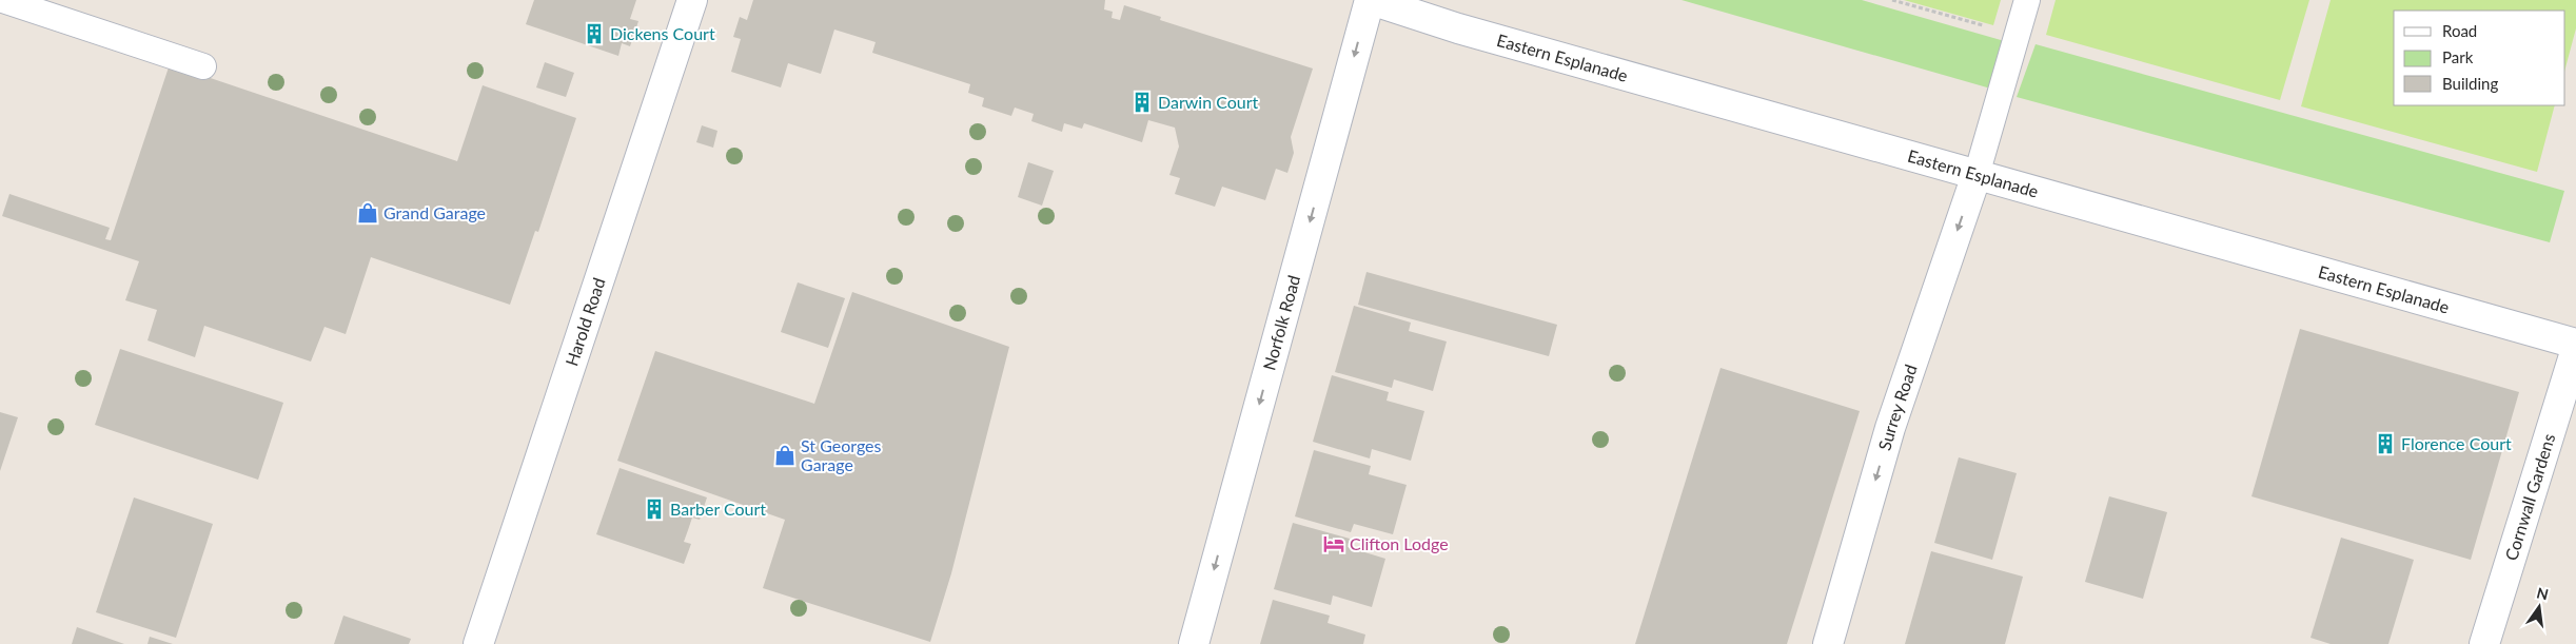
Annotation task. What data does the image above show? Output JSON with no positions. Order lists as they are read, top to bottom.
{
  "streets": {
    "street": [
      "Eastern Esplanade",
      "Harold Road",
      "Norfolk Road",
      "Surrey Road",
      "Cornwall Gardens"
    ]
  },
  "crossings": [
    ["Eastern Esplanade", "Norfolk Road"],
    ["Eastern Esplanade", "Surrey Road"]
  ],
  "one_way": ["Norfolk Road", "Surrey Road"],
  "places": {
    "building": [
      "Dickens Court",
      "Darwin Court",
      "Florence Court",
      "Barber Court"
    ],
    "shop": ["Grand Garage", "St Georges Garage"],
    "hotel": ["Clifton Lodge"]
  },
  "legend": ["Road", "Park", "Building"],
  "north": "top"
}
